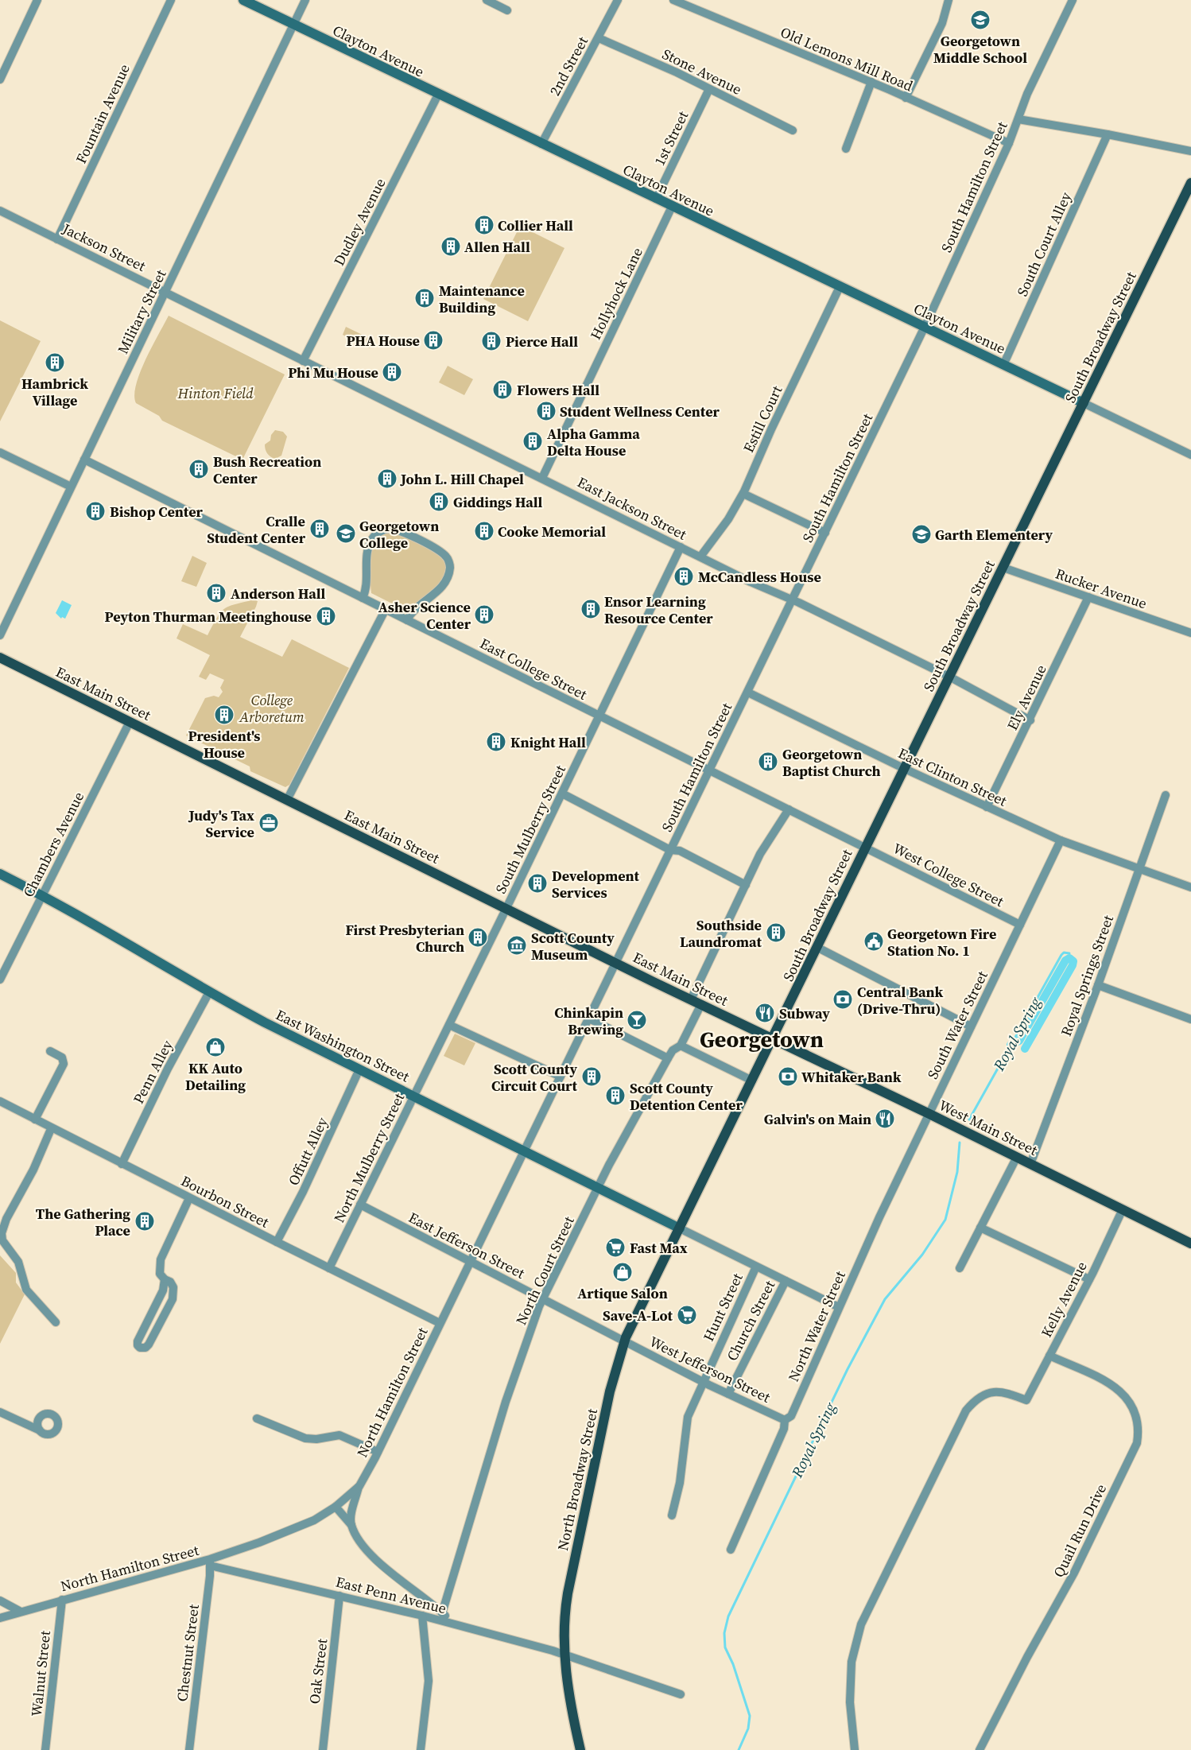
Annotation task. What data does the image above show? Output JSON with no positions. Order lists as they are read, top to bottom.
{
  "streets": {
    "main road": [
      "South Broadway Street",
      "East Main Street",
      "West Main Street",
      "North Broadway Street"
    ],
    "street": [
      "Clayton Avenue",
      "Old Lemons Mill Road",
      "2nd Street",
      "Stone Avenue",
      "Fountain Avenue",
      "1st Street",
      "South Hamilton Street",
      "Dudley Avenue",
      "South Court Alley",
      "Jackson Street",
      "Hollyhock Lane",
      "Military Street",
      "Estill Court",
      "East Jackson Street",
      "Rucker Avenue",
      "East College Street",
      "Ely Avenue",
      "East Clinton Street",
      "South Mulberry Street",
      "Chambers Avenue",
      "West College Street",
      "Royal Springs Street",
      "South Water Street",
      "East Washington Street",
      "Penn Alley",
      "Offutt Alley",
      "North Mulberry Street",
      "Bourbon Street",
      "East Jefferson Street",
      "North Court Street",
      "Kelly Avenue",
      "Hunt Street",
      "Church Street",
      "North Water Street",
      "West Jefferson Street",
      "North Hamilton Street",
      "Quail Run Drive",
      "East Penn Avenue",
      "Chestnut Street",
      "Oak Street",
      "Walnut Street"
    ]
  },
  "crossings": [
    ["Clayton Avenue", "2nd Street"],
    ["Clayton Avenue", "1st Street"],
    ["Clayton Avenue", "South Hamilton Street"],
    ["Clayton Avenue", "Dudley Avenue"],
    ["Clayton Avenue", "South Court Alley"],
    ["Clayton Avenue", "Hollyhock Lane"],
    ["Clayton Avenue", "Military Street"],
    ["Clayton Avenue", "South Broadway Street"],
    ["Clayton Avenue", "Estill Court"],
    ["Old Lemons Mill Road", "South Hamilton Street"],
    ["2nd Street", "Stone Avenue"],
    ["Stone Avenue", "1st Street"],
    ["Fountain Avenue", "Jackson Street"],
    ["South Hamilton Street", "East Jackson Street"],
    ["South Hamilton Street", "East College Street"],
    ["South Hamilton Street", "East Main Street"],
    ["South Hamilton Street", "East Clinton Street"],
    ["South Hamilton Street", "North Hamilton Street"],
    ["Dudley Avenue", "Jackson Street"],
    ["Dudley Avenue", "East Jackson Street"],
    ["Jackson Street", "Military Street"],
    ["Jackson Street", "East Jackson Street"],
    ["Hollyhock Lane", "East Jackson Street"],
    ["Military Street", "East College Street"],
    ["South Broadway Street", "East Jackson Street"],
    ["South Broadway Street", "Rucker Avenue"],
    ["South Broadway Street", "East College Street"],
    ["South Broadway Street", "East Main Street"],
    ["South Broadway Street", "East Clinton Street"],
    ["South Broadway Street", "West College Street"],
    ["South Broadway Street", "West Main Street"],
    ["South Broadway Street", "North Broadway Street"],
    ["Estill Court", "East Jackson Street"],
    ["East Jackson Street", "Ely Avenue"],
    ["East Jackson Street", "South Mulberry Street"],
    ["Rucker Avenue", "Ely Avenue"],
    ["East College Street", "South Mulberry Street"],
    ["East College Street", "West College Street"],
    ["East Main Street", "South Mulberry Street"],
    ["East Main Street", "Chambers Avenue"],
    ["East Main Street", "West Main Street"],
    ["East Main Street", "North Mulberry Street"],
    ["East Main Street", "North Court Street"],
    ["East Main Street", "North Hamilton Street"],
    ["Ely Avenue", "East Clinton Street"],
    ["East Clinton Street", "Royal Springs Street"],
    ["East Clinton Street", "South Water Street"],
    ["South Mulberry Street", "North Mulberry Street"],
    ["Chambers Avenue", "East Washington Street"],
    ["West College Street", "South Water Street"],
    ["Royal Springs Street", "West Main Street"],
    ["South Water Street", "West Main Street"],
    ["South Water Street", "North Water Street"],
    ["East Washington Street", "Penn Alley"],
    ["East Washington Street", "Offutt Alley"],
    ["East Washington Street", "North Mulberry Street"],
    ["East Washington Street", "North Court Street"],
    ["East Washington Street", "North Hamilton Street"],
    ["East Washington Street", "North Broadway Street"],
    ["Penn Alley", "Bourbon Street"],
    ["West Main Street", "Kelly Avenue"],
    ["West Main Street", "North Water Street"],
    ["Offutt Alley", "Bourbon Street"],
    ["North Mulberry Street", "Bourbon Street"],
    ["North Mulberry Street", "East Jefferson Street"],
    ["Bourbon Street", "North Hamilton Street"],
    ["East Jefferson Street", "North Court Street"],
    ["East Jefferson Street", "West Jefferson Street"],
    ["East Jefferson Street", "North Hamilton Street"],
    ["East Jefferson Street", "North Broadway Street"],
    ["Kelly Avenue", "Quail Run Drive"],
    ["Hunt Street", "West Jefferson Street"],
    ["Church Street", "West Jefferson Street"],
    ["North Water Street", "West Jefferson Street"],
    ["West Jefferson Street", "North Broadway Street"],
    ["North Hamilton Street", "East Penn Avenue"],
    ["North Hamilton Street", "Chestnut Street"],
    ["North Hamilton Street", "Walnut Street"],
    ["North Broadway Street", "East Penn Avenue"],
    ["East Penn Avenue", "Chestnut Street"],
    ["East Penn Avenue", "Oak Street"]
  ],
  "districts": ["Georgetown"],
  "water": ["Royal Spring"],
  "parks": ["Hinton Field", "College Arboretum"],
  "places": {
    "school or university": ["Georgetown Middle School", "Georgetown College", "Garth Elementery"],
    "building": [
      "Collier Hall",
      "Allen Hall",
      "Maintenance Building",
      "PHA House",
      "Pierce Hall",
      "Hambrick Village",
      "Phi Mu House",
      "Flowers Hall",
      "Student Wellness Center",
      "Alpha Gamma Delta House",
      "Bush Recreation Center",
      "John L. Hill Chapel",
      "Giddings Hall",
      "Bishop Center",
      "Cralle Student Center",
      "Cooke Memorial",
      "McCandless House",
      "Anderson Hall",
      "Ensor Learning Resource Center",
      "Asher Science Center",
      "Peyton Thurman Meetinghouse",
      "President's House",
      "Knight Hall",
      "Georgetown Baptist Church",
      "Development Services",
      "Southside Laundromat",
      "First Presbyterian Church",
      "Scott County Circuit Court",
      "Scott County Detention Center",
      "The Gathering Place"
    ],
    "office": ["Judy's Tax Service"],
    "public building": ["Georgetown Fire Station No. 1"],
    "museum": ["Scott County Museum"],
    "bank": ["Central Bank (Drive-Thru)", "Whitaker Bank"],
    "restaurant": ["Subway", "Galvin's on Main"],
    "bar": ["Chinkapin Brewing"],
    "shop": ["KK Auto Detailing", "Artique Salon"],
    "supermarket": ["Fast Max", "Save-A-Lot"]
  }
}
